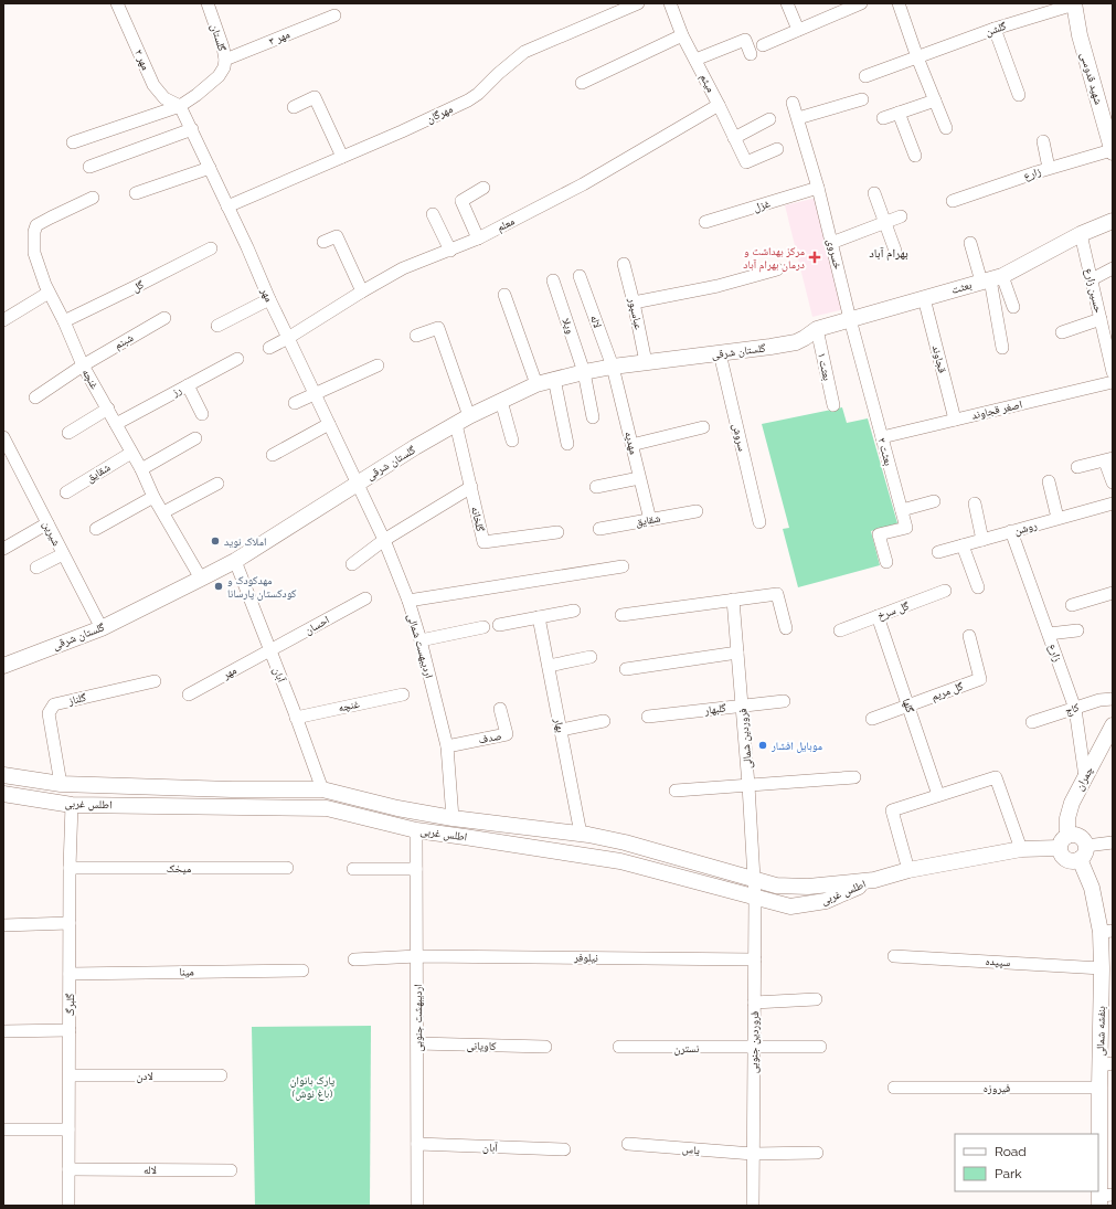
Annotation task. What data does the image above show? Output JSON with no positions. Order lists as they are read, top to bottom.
{
  "streets": {
    "street": [
      "گلشن",
      "گلستان",
      "مهر ۳",
      "مهر ۲",
      "شهید قدوسی",
      "میثم",
      "مهرگان",
      "زارع",
      "غزل",
      "معلم",
      "خسروی",
      "گل",
      "بعثت",
      "حسین زارع",
      "مهر",
      "عباسپور",
      "لاله",
      "ویلا",
      "شبنم",
      "گلستان شرقی",
      "قجاوند",
      "بعثت ۱",
      "غنچه",
      "رز",
      "اصغر قجاوند",
      "سروش",
      "مهدیه",
      "بعثت ۲",
      "شقایق",
      "گلخانه",
      "روشن",
      "شیرین",
      "گل سرخ",
      "احسان",
      "اردیبهست شمالی",
      "آبان",
      "گل مریم",
      "گلناز",
      "گلها",
      "گلبهار",
      "کاج",
      "بهار",
      "صدف",
      "فروردین شمالی",
      "چمران",
      "اطلس غربی",
      "میخک",
      "نیلوفر",
      "سپیده",
      "مینا",
      "گلبرگ",
      "اردیبهشت جنوبی",
      "بنفشه شمالی",
      "فروردین جنوبی",
      "کاویانی",
      "نسترن",
      "لادن",
      "فیروزه",
      "یاس"
    ]
  },
  "crossings": [
    ["گلشن", "شهید قدوسی"],
    ["گلستان", "مهر ۳"],
    ["گلستان", "مهر ۲"],
    ["گلستان", "مهر"],
    ["مهر ۲", "مهر"],
    ["شهید قدوسی", "زارع"],
    ["میثم", "معلم"],
    ["مهرگان", "مهر"],
    ["زارع", "روشن"],
    ["زارع", "کاج"],
    ["زارع", "چمران"],
    ["غزل", "خسروی"],
    ["معلم", "مهر"],
    ["خسروی", "بعثت"],
    ["خسروی", "بعثت ۲"],
    ["گل", "غنچه"],
    ["بعثت", "حسین زارع"],
    ["بعثت", "گلستان شرقی"],
    ["بعثت", "قجاوند"],
    ["بعثت", "بعثت ۱"],
    ["بعثت", "بعثت ۲"],
    ["مهر", "گلستان شرقی"],
    ["مهر", "احسان"],
    ["مهر", "اردیبهست شمالی"],
    ["مهر", "آبان"],
    ["عباسپور", "گلستان شرقی"],
    ["لاله", "گلستان شرقی"],
    ["لاله", "مهدیه"],
    ["لاله", "گلبرگ"],
    ["ویلا", "گلستان شرقی"],
    ["شبنم", "غنچه"],
    ["گلستان شرقی", "بعثت ۱"],
    ["گلستان شرقی", "غنچه"],
    ["گلستان شرقی", "سروش"],
    ["گلستان شرقی", "مهدیه"],
    ["گلستان شرقی", "گلخانه"],
    ["گلستان شرقی", "شیرین"],
    ["گلستان شرقی", "اردیبهست شمالی"],
    ["گلستان شرقی", "آبان"],
    ["قجاوند", "اصغر قجاوند"],
    ["غنچه", "رز"],
    ["غنچه", "شقایق"],
    ["غنچه", "آبان"],
    ["اصغر قجاوند", "بعثت ۲"],
    ["مهدیه", "شقایق"],
    ["گل سرخ", "گلها"],
    ["احسان", "آبان"],
    ["اردیبهست شمالی", "صدف"],
    ["اردیبهست شمالی", "اطلس غربی"],
    ["آبان", "اطلس غربی"],
    ["آبان", "اردیبهشت جنوبی"],
    ["گل مریم", "گلها"],
    ["گلناز", "اطلس غربی"],
    ["گلبهار", "فروردین شمالی"],
    ["بهار", "اطلس غربی"],
    ["فروردین شمالی", "اطلس غربی"],
    ["فروردین شمالی", "فروردین جنوبی"],
    ["چمران", "اطلس غربی"],
    ["چمران", "بنفشه شمالی"],
    ["اطلس غربی", "گلبرگ"],
    ["اطلس غربی", "اردیبهشت جنوبی"],
    ["اطلس غربی", "بنفشه شمالی"],
    ["اطلس غربی", "فروردین جنوبی"],
    ["میخک", "گلبرگ"],
    ["نیلوفر", "اردیبهشت جنوبی"],
    ["نیلوفر", "فروردین جنوبی"],
    ["سپیده", "بنفشه شمالی"],
    ["مینا", "گلبرگ"],
    ["گلبرگ", "لادن"],
    ["اردیبهشت جنوبی", "کاویانی"],
    ["بنفشه شمالی", "فیروزه"],
    ["فروردین جنوبی", "نسترن"],
    ["فروردین جنوبی", "یاس"]
  ],
  "districts": ["بهرام آباد"],
  "parks": ["پارک بانوان (باغ نوش)"],
  "places": {
    "health": ["مرکز بهداشت و درمان بهرام آباد"],
    "other": ["املاک نوید", "مهدکودک و کودکستان پارسانا", "موبایل افشار"]
  },
  "legend": ["Road", "Park"]
}
